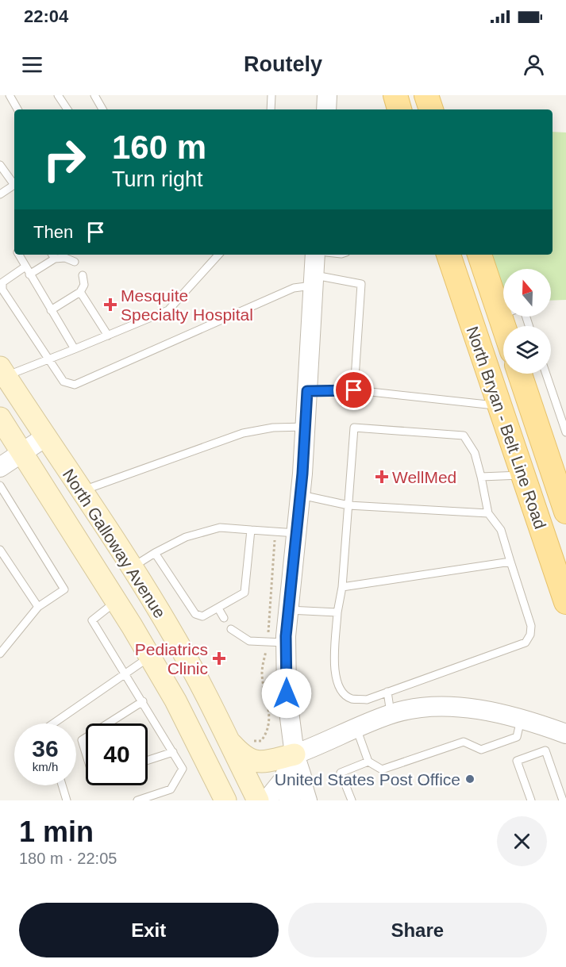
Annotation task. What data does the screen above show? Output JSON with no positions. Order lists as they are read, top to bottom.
{
  "streets": {
    "main road": ["North Bryan - Belt Line Road", "North Galloway Avenue"]
  },
  "places": {
    "health": ["Mesquite Specialty Hospital", "WellMed", "Pediatrics Clinic"],
    "other": ["United States Post Office"]
  },
  "north": "top",
  "page": {
    "status": "22:04",
    "header": "Routely",
    "turn": ["160 m", "Turn right"],
    "then": "Then",
    "speed": "36 km/h",
    "limit": "40",
    "heading": ["1 min", "180 m · 22:05"],
    "buttons": ["Exit", "Share"]
  }
}
